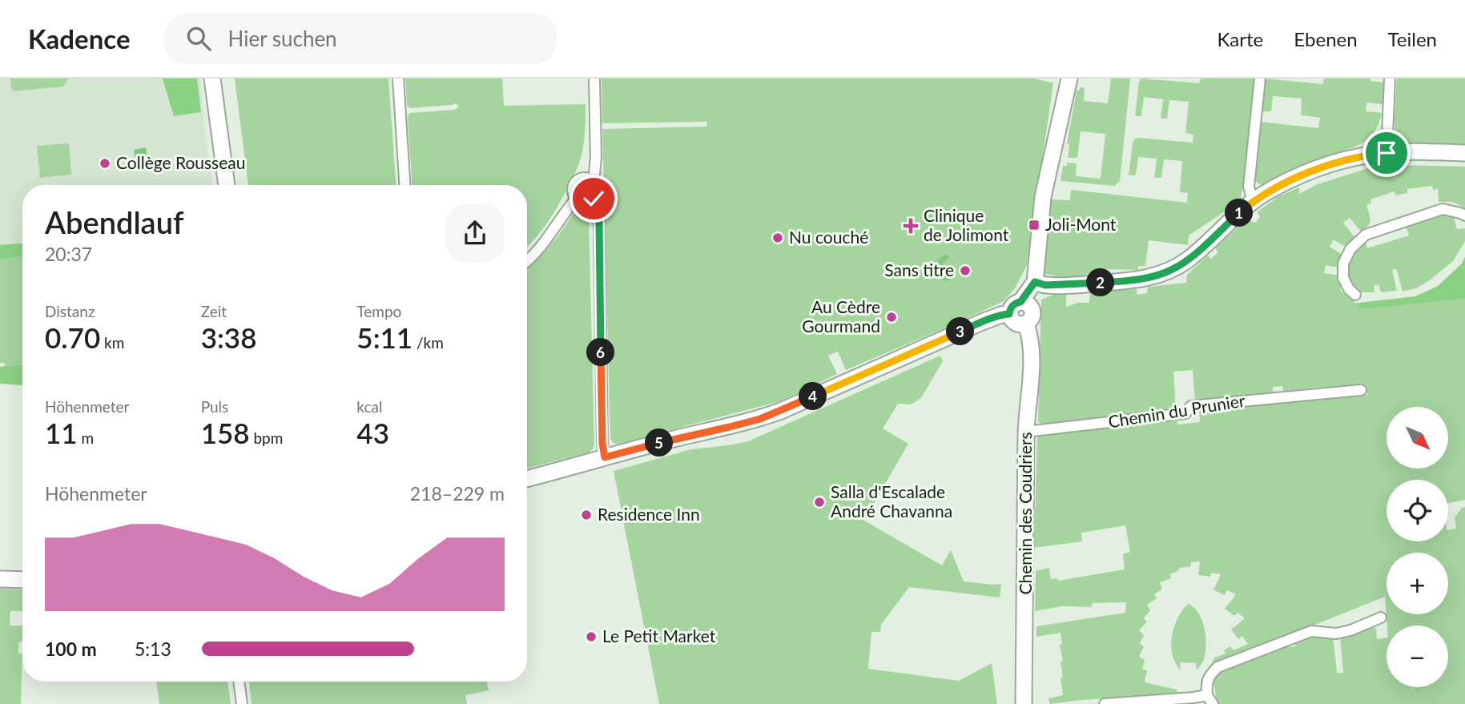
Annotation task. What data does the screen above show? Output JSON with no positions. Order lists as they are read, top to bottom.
{
  "streets": {
    "street": ["Chemin du Prunier", "Chemin des Coudriers"]
  },
  "crossings": [
    ["Chemin du Prunier", "Chemin des Coudriers"]
  ],
  "places": {
    "other": [
      "Collège Rousseau",
      "Nu couché",
      "Sans titre",
      "Au Cèdre Gourmand",
      "Salla d'Escalade André Chavanna",
      "Residence Inn",
      "Le Petit Market"
    ],
    "transit": ["Joli-Mont"],
    "health": ["Clinique de Jolimont"]
  },
  "north": "bottom right",
  "page": {
    "header": "Kadence",
    "search": "Hier suchen",
    "nav": ["Karte", "Ebenen", "Teilen"],
    "heading": ["Abendlauf", "20:37"],
    "pins": [
      "1",
      "2",
      "3",
      "6",
      "4",
      "5"
    ],
    "stats": [
      ["Distanz", "0.70 km"],
      ["Zeit", "3:38"],
      ["Tempo", "5:11 /km"],
      ["Höhenmeter", "11 m"],
      ["Puls", "158 bpm"],
      ["kcal", "43"]
    ],
    "map_buttons": ["+", "−"],
    "chart": ["Höhenmeter", "218–229 m"],
    "list": [
      {
        "name": "100 m",
        "note": "5:13"
      }
    ]
  }
}
